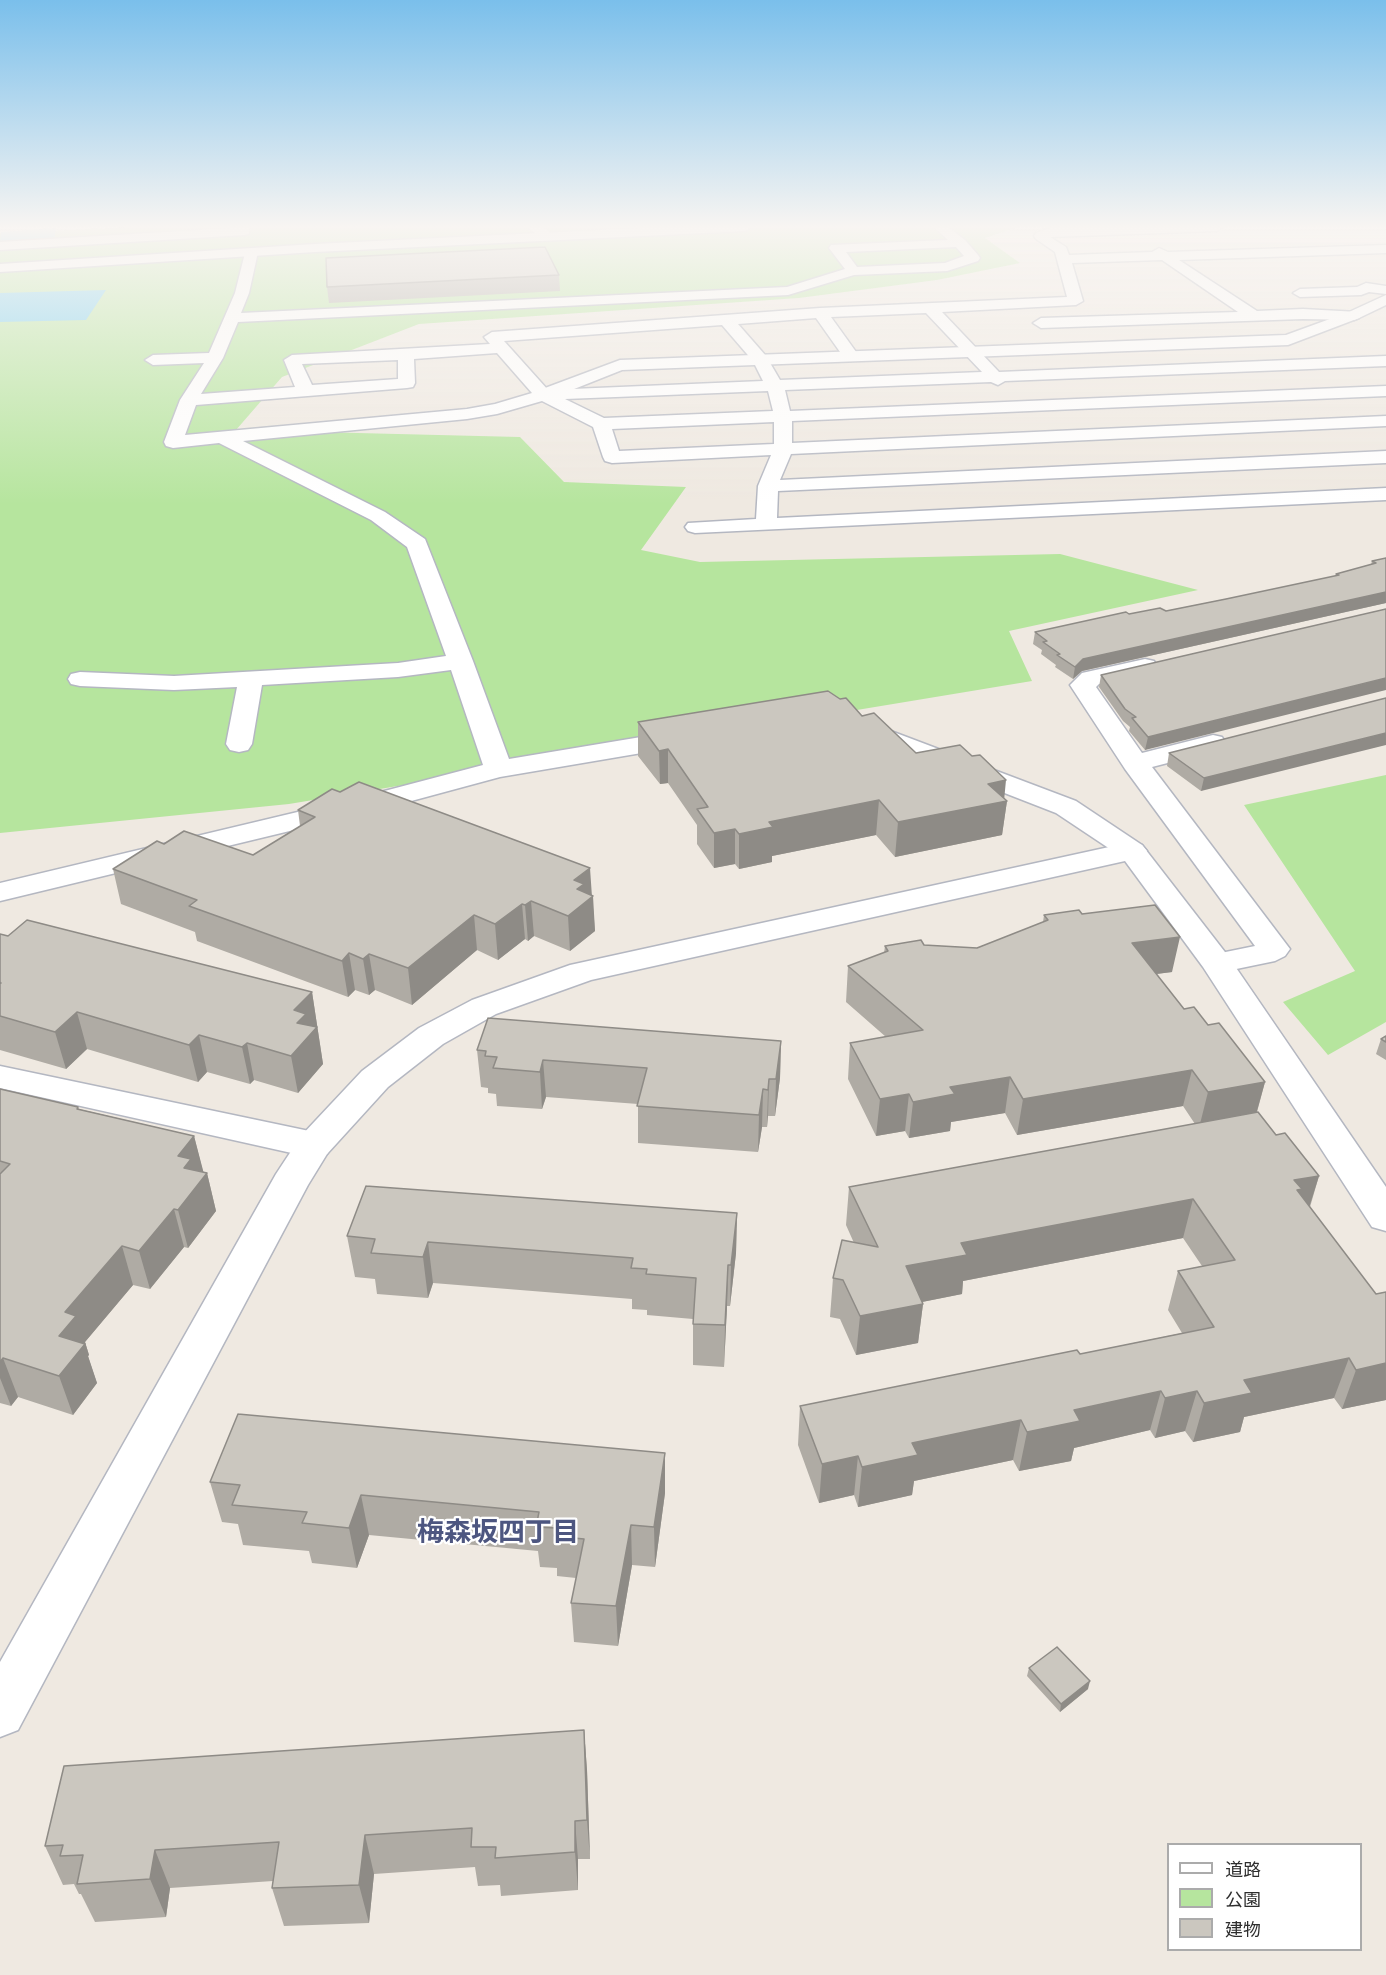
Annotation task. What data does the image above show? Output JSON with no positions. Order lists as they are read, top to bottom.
{
  "districts": ["梅森坂四丁目"],
  "legend": ["道路", "公園", "建物"]
}
